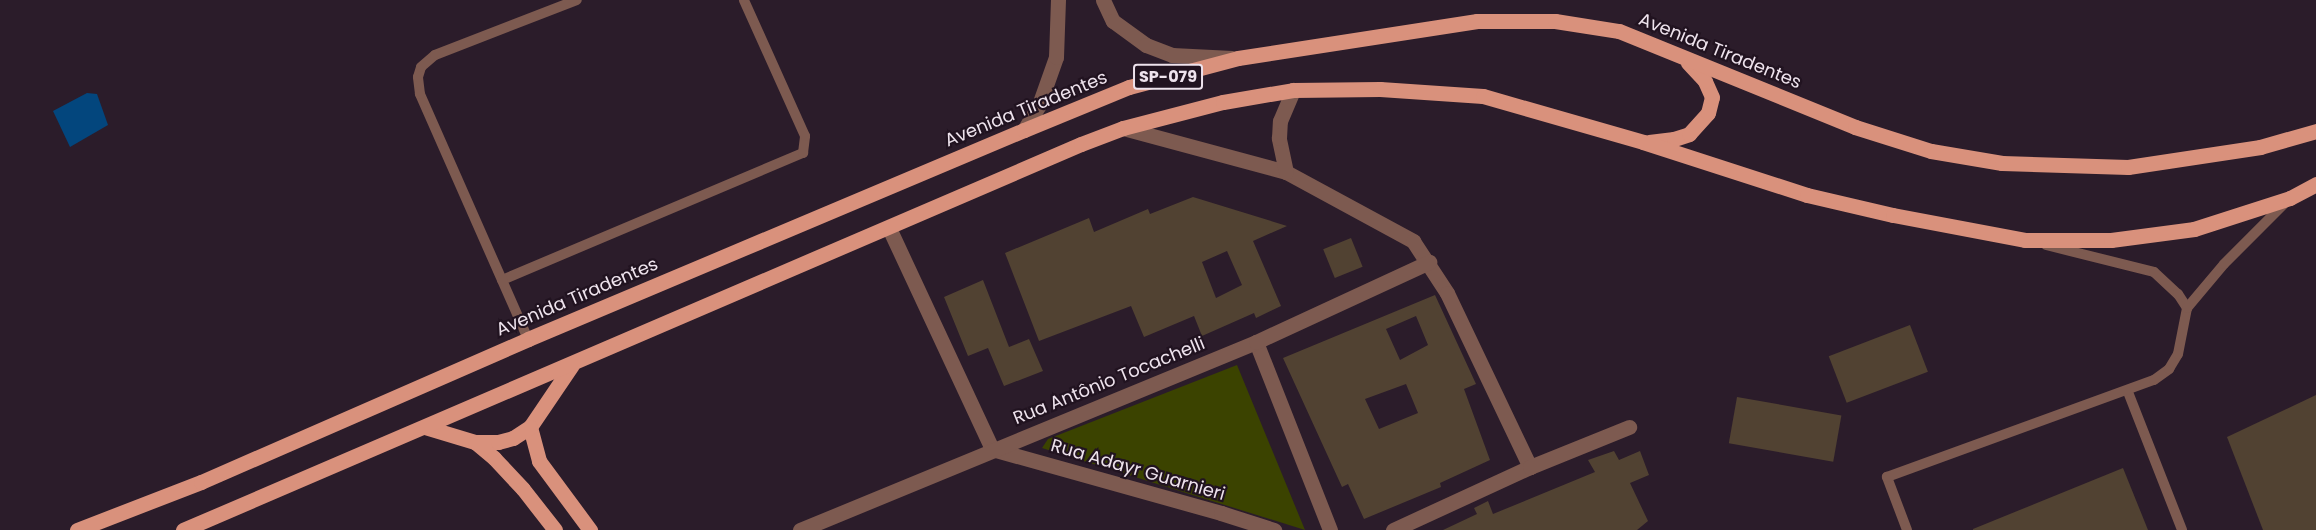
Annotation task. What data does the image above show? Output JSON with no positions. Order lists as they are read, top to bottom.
{
  "streets": {
    "main road": ["Avenida Tiradentes", "SP-079"],
    "street": ["Rua Antônio Tocachelli", "Rua Adayr Guarnieri"]
  },
  "crossings": [
    ["Rua Antônio Tocachelli", "Rua Adayr Guarnieri"]
  ]
}
